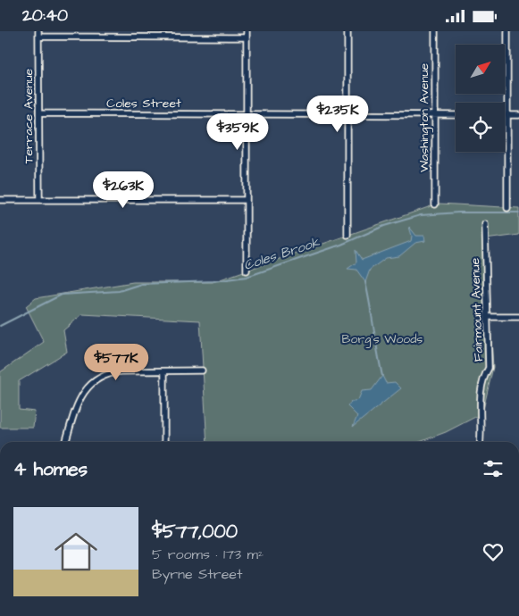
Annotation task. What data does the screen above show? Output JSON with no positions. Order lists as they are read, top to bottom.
{
  "streets": {
    "street": [
      "Coles Street",
      "Terrace Avenue",
      "Washington Avenue",
      "Fairmount Avenue"
    ]
  },
  "crossings": [
    ["Coles Street", "Terrace Avenue"],
    ["Coles Street", "Washington Avenue"]
  ],
  "water": ["Coles Brook"],
  "parks": ["Borg's Woods"],
  "north": "top right",
  "page": {
    "status": "20:40",
    "price": [
      "$235K",
      "$359K",
      "$263K",
      "$577K"
    ],
    "heading": "4 homes",
    "list": [
      {
        "name": "$577,000",
        "note": "5 rooms · 173 m² · Byrne Street"
      }
    ]
  }
}
